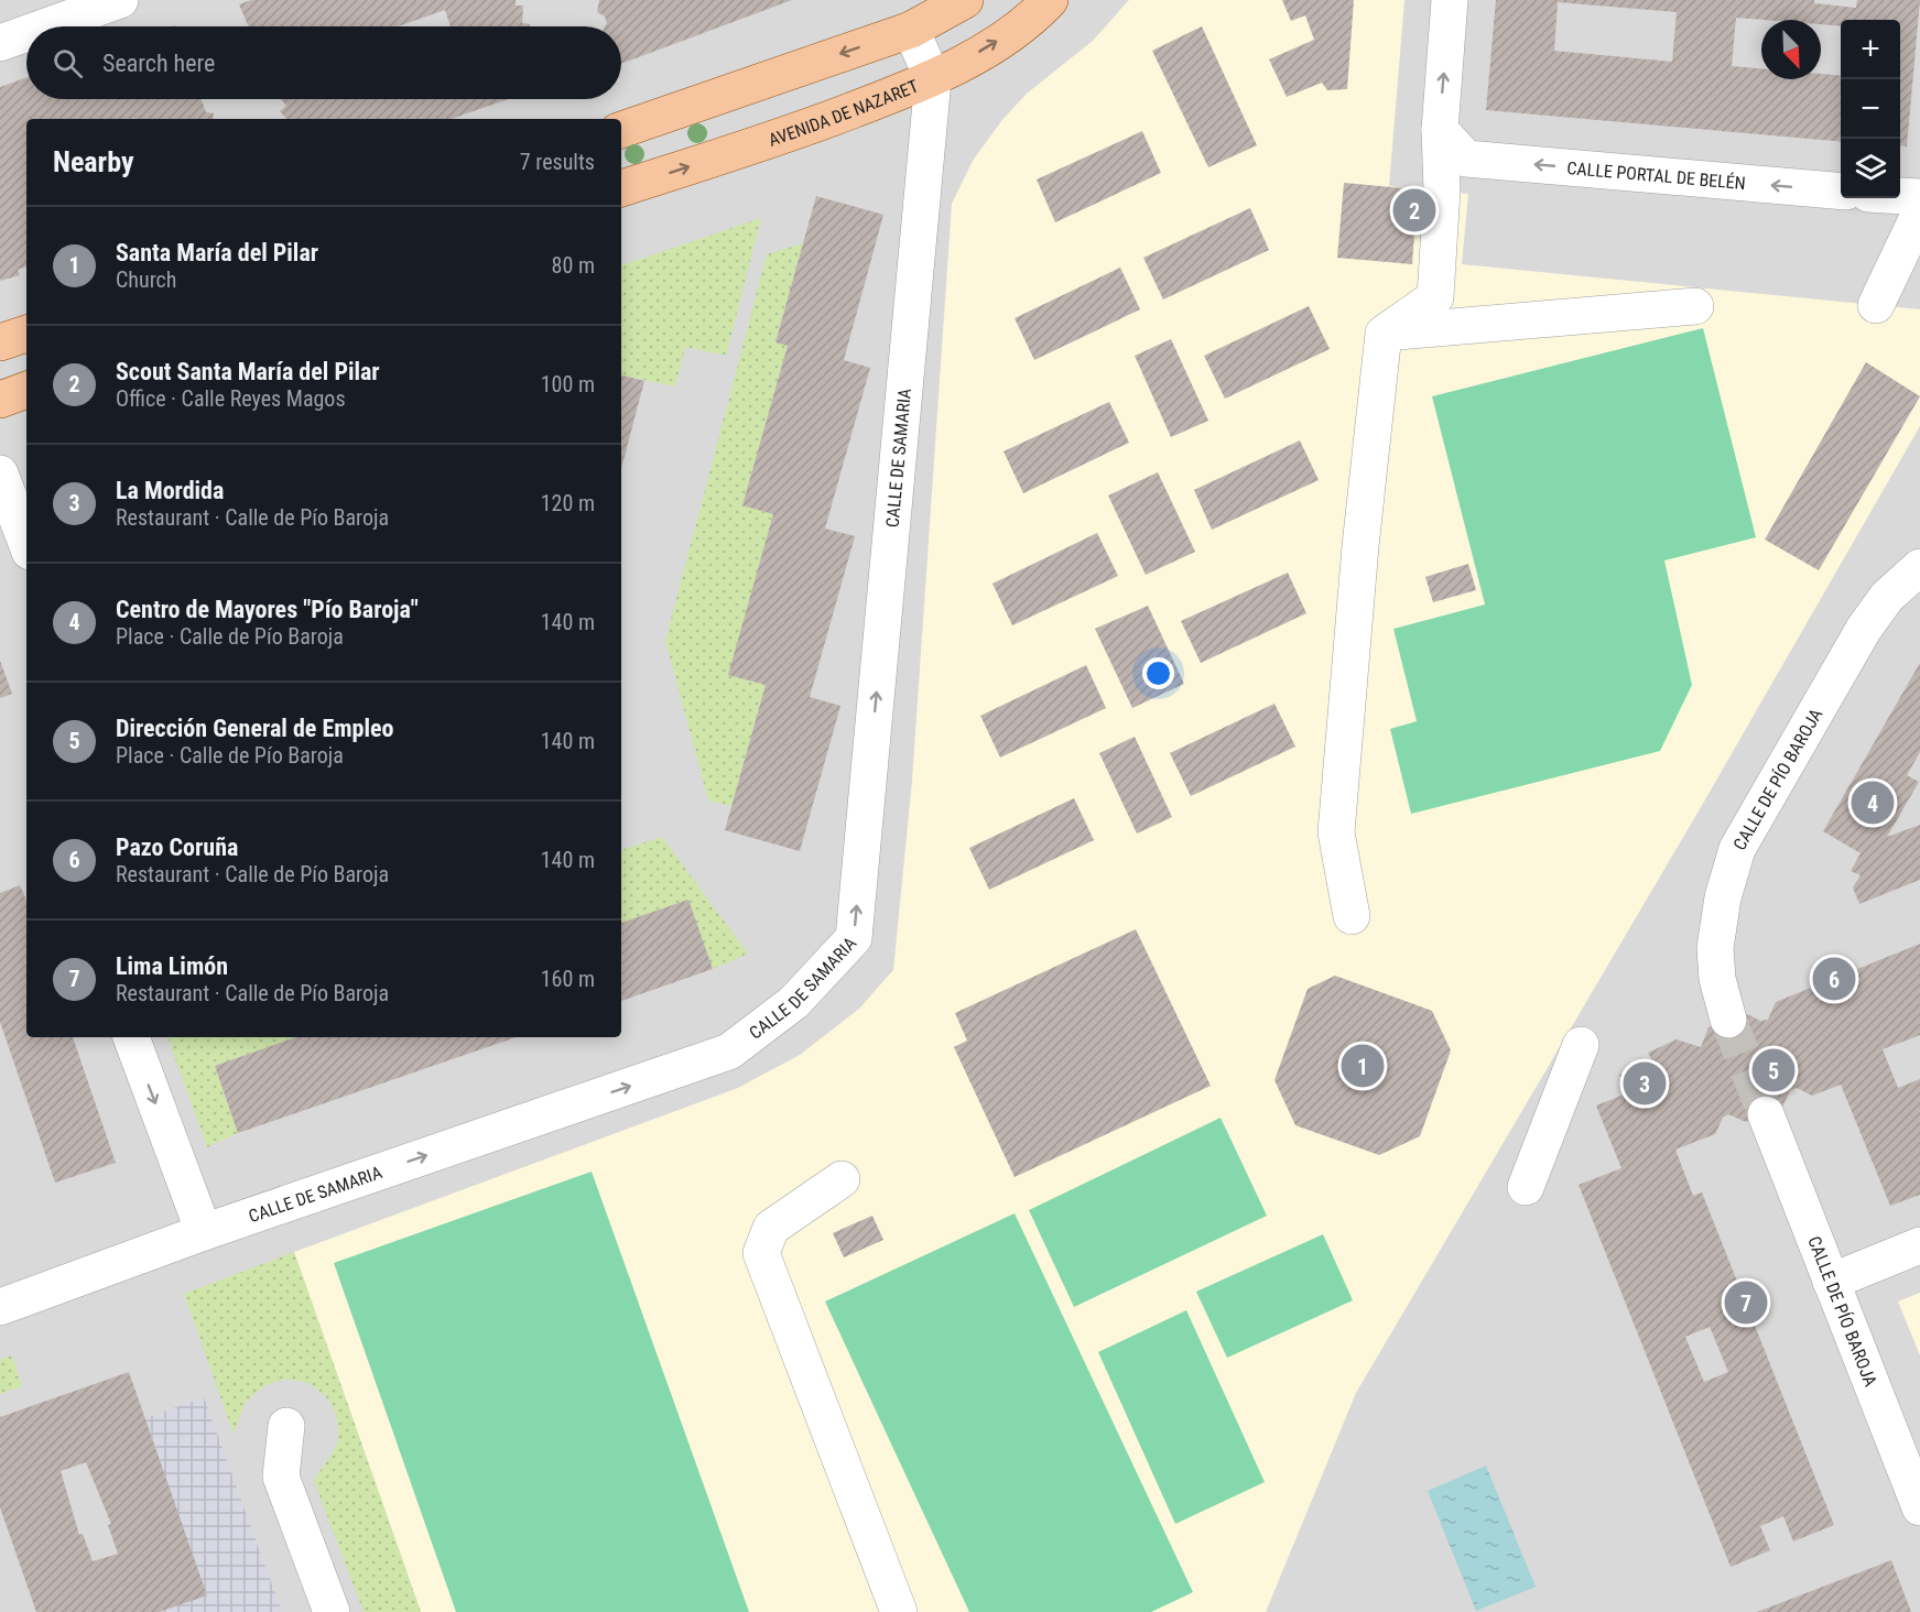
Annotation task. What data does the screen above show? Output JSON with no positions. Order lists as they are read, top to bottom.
{
  "streets": {
    "main road": ["AVENIDA DE NAZARET"],
    "street": ["CALLE PORTAL DE BELÉN", "CALLE DE SAMARIA", "CALLE DE PÍO BAROJA"]
  },
  "crossings": [
    ["AVENIDA DE NAZARET", "CALLE DE SAMARIA"]
  ],
  "one_way": ["CALLE DE SAMARIA"],
  "north": "bottom right",
  "page": {
    "map_buttons": ["+", "−"],
    "search": "Search here",
    "heading": ["Nearby", "7 results"],
    "pins": [
      "2",
      "4",
      "6",
      "1",
      "5",
      "3",
      "7"
    ],
    "list": [
      {
        "mark": "1",
        "name": "Santa María del Pilar",
        "note": "Church",
        "value": "80 m"
      },
      {
        "mark": "2",
        "name": "Scout Santa María del Pilar",
        "note": "Office · Calle Reyes Magos",
        "value": "100 m"
      },
      {
        "mark": "3",
        "name": "La Mordida",
        "note": "Restaurant · Calle de Pío Baroja",
        "value": "120 m"
      },
      {
        "mark": "4",
        "name": "Centro de Mayores \"Pío Baroja\"",
        "note": "Place · Calle de Pío Baroja",
        "value": "140 m"
      },
      {
        "mark": "5",
        "name": "Dirección General de Empleo",
        "note": "Place · Calle de Pío Baroja",
        "value": "140 m"
      },
      {
        "mark": "6",
        "name": "Pazo Coruña",
        "note": "Restaurant · Calle de Pío Baroja",
        "value": "140 m"
      },
      {
        "mark": "7",
        "name": "Lima Limón",
        "note": "Restaurant · Calle de Pío Baroja",
        "value": "160 m"
      }
    ]
  }
}
